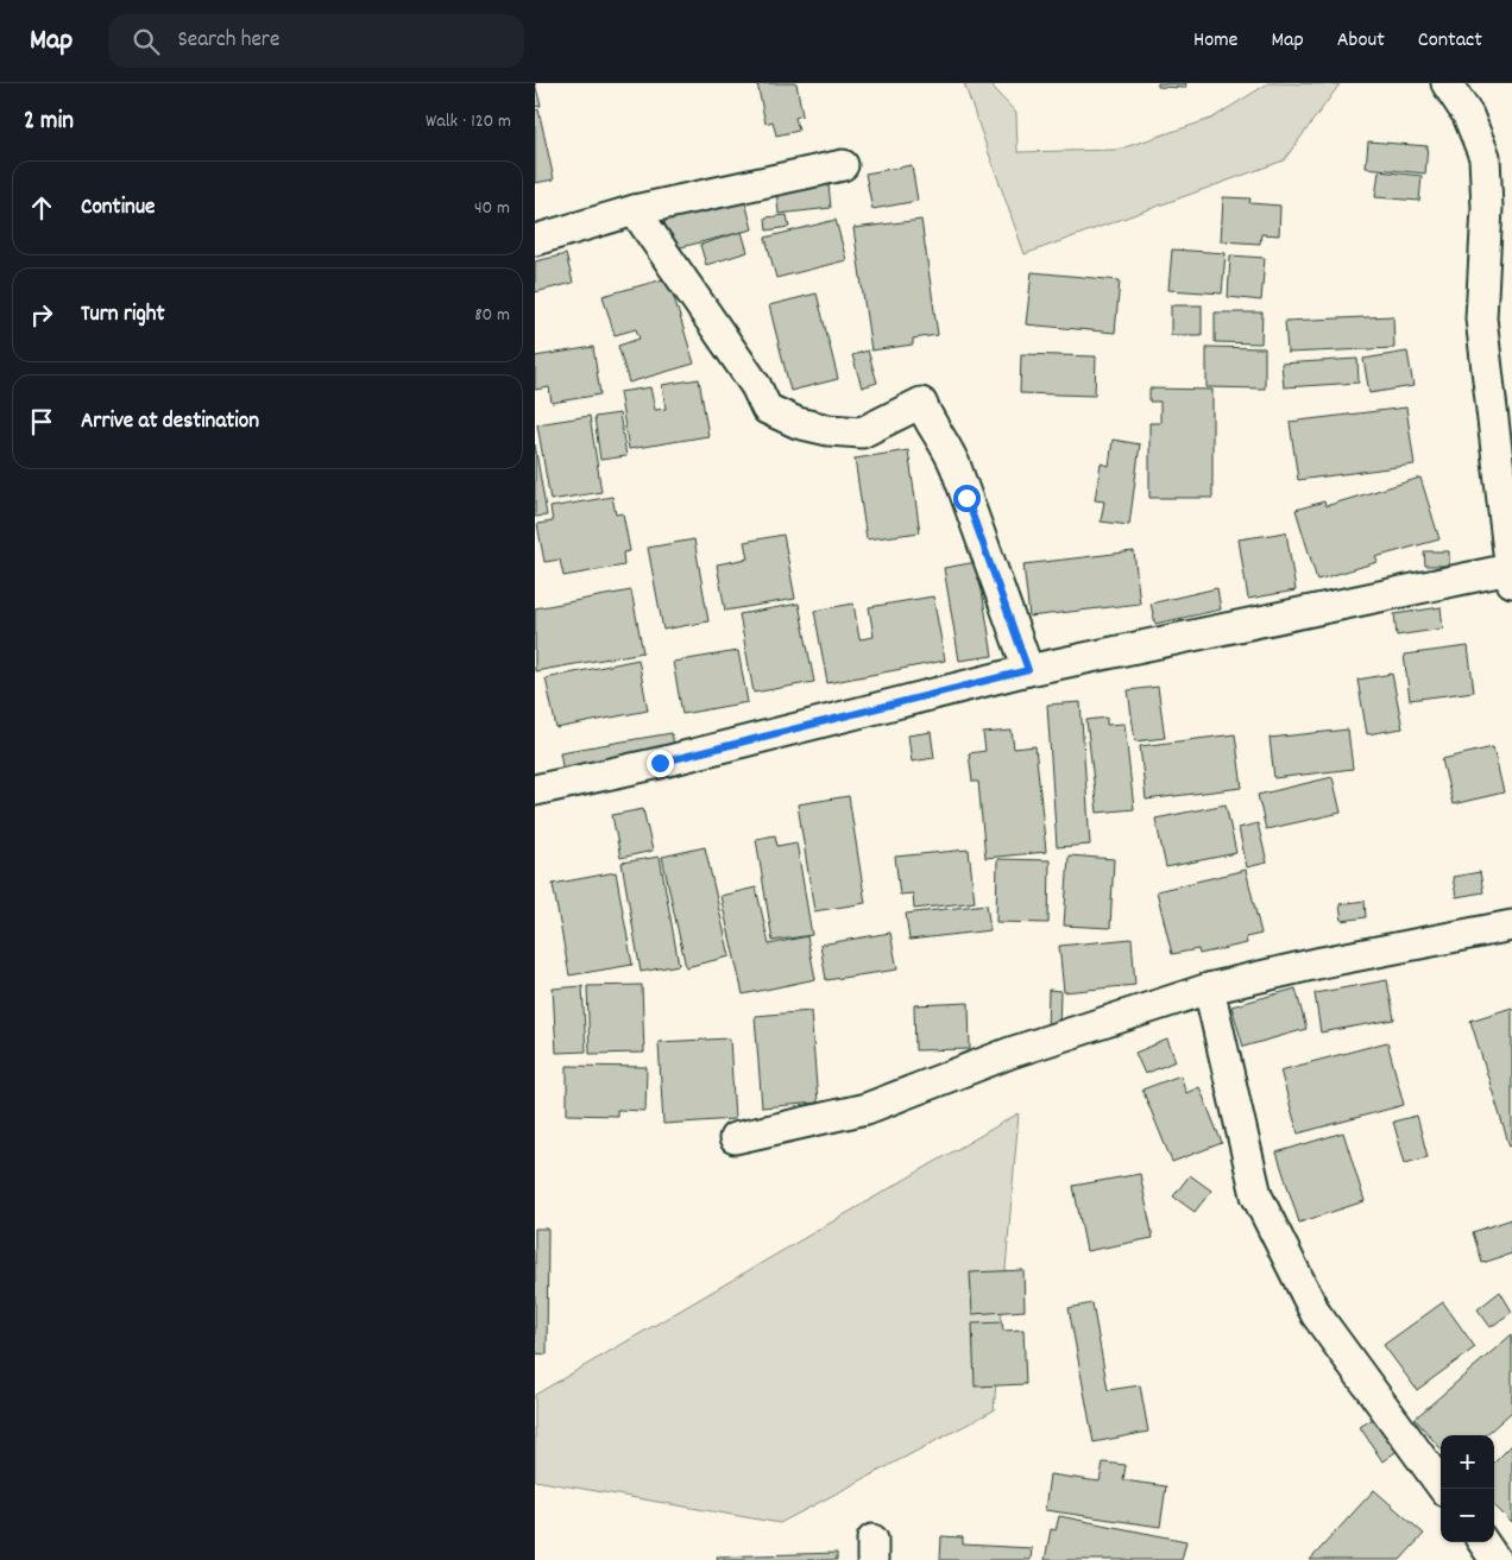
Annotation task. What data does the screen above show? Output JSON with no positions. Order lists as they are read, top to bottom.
{
  "page": {
    "header": "Map",
    "search": "Search here",
    "nav": [
      "Home",
      "Map",
      "About",
      "Contact"
    ],
    "heading": ["2 min", "Walk · 120 m"],
    "list": [
      ["Continue", "40 m"],
      ["Turn right", "80 m"],
      "Arrive at destination"
    ],
    "map_buttons": ["+", "−"]
  }
}
